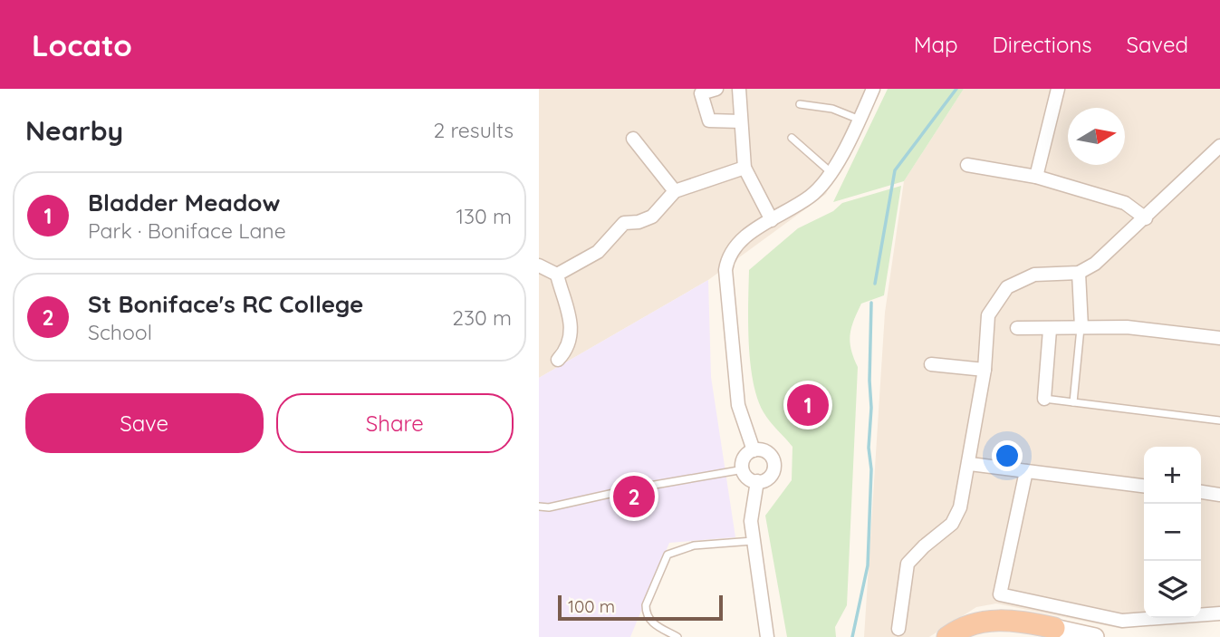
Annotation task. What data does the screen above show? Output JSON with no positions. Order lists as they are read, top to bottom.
{
  "scale_bar": "100 m",
  "north": "right",
  "page": {
    "header": "Locato",
    "nav": ["Map", "Directions", "Saved"],
    "heading": ["Nearby", "2 results"],
    "list": [
      {
        "mark": "1",
        "name": "Bladder Meadow",
        "note": "Park · Boniface Lane",
        "value": "130 m"
      },
      {
        "mark": "2",
        "name": "St Boniface's RC College",
        "note": "School",
        "value": "230 m"
      }
    ],
    "buttons": ["Save", "Share"],
    "pins": ["1", "2"],
    "map_buttons": ["+", "−"],
    "scale": "100 m"
  }
}
